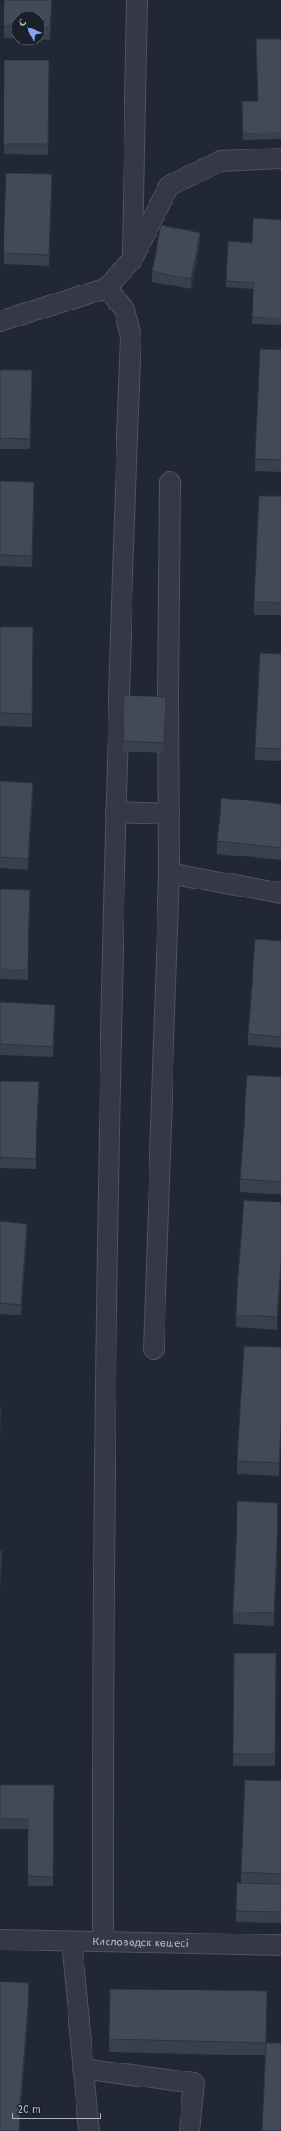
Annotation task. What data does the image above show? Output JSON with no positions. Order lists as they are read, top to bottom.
{
  "streets": {
    "street": ["Кисловодск көшесі"]
  },
  "scale_bar": "20 m",
  "north": "top left"
}
